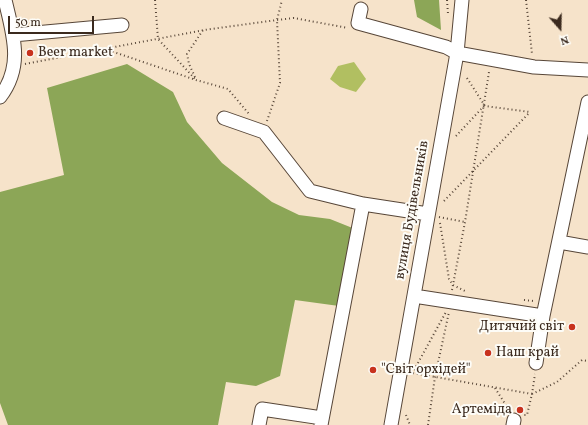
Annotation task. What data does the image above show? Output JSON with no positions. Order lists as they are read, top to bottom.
{
  "streets": {
    "street": ["вулиця Будівельників"]
  },
  "places": [
    "Beer market",
    "Дитячий світ",
    "Наш край",
    "\"Світ орхідей\"",
    "Артеміда"
  ],
  "scale_bar": "50 m",
  "north": "bottom"
}
